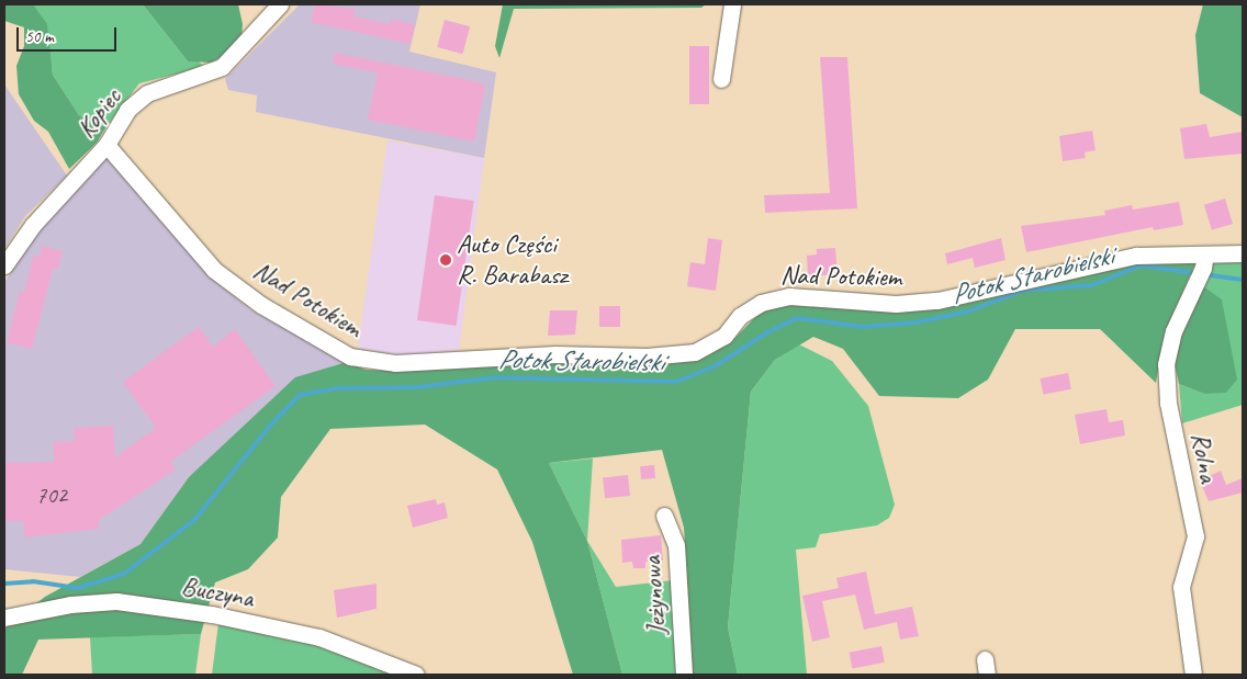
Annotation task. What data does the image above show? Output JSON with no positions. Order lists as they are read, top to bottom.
{
  "streets": {
    "street": [
      "Kopiec",
      "Nad Potokiem",
      "Rolna",
      "Buczyna",
      "Jeżynowa"
    ]
  },
  "crossings": [
    ["Kopiec", "Nad Potokiem"],
    ["Nad Potokiem", "Rolna"]
  ],
  "water": ["Potok Starobielski"],
  "places": ["Auto Części R. Barabasz"],
  "house_numbers": ["702"],
  "scale_bar": "50 m"
}
